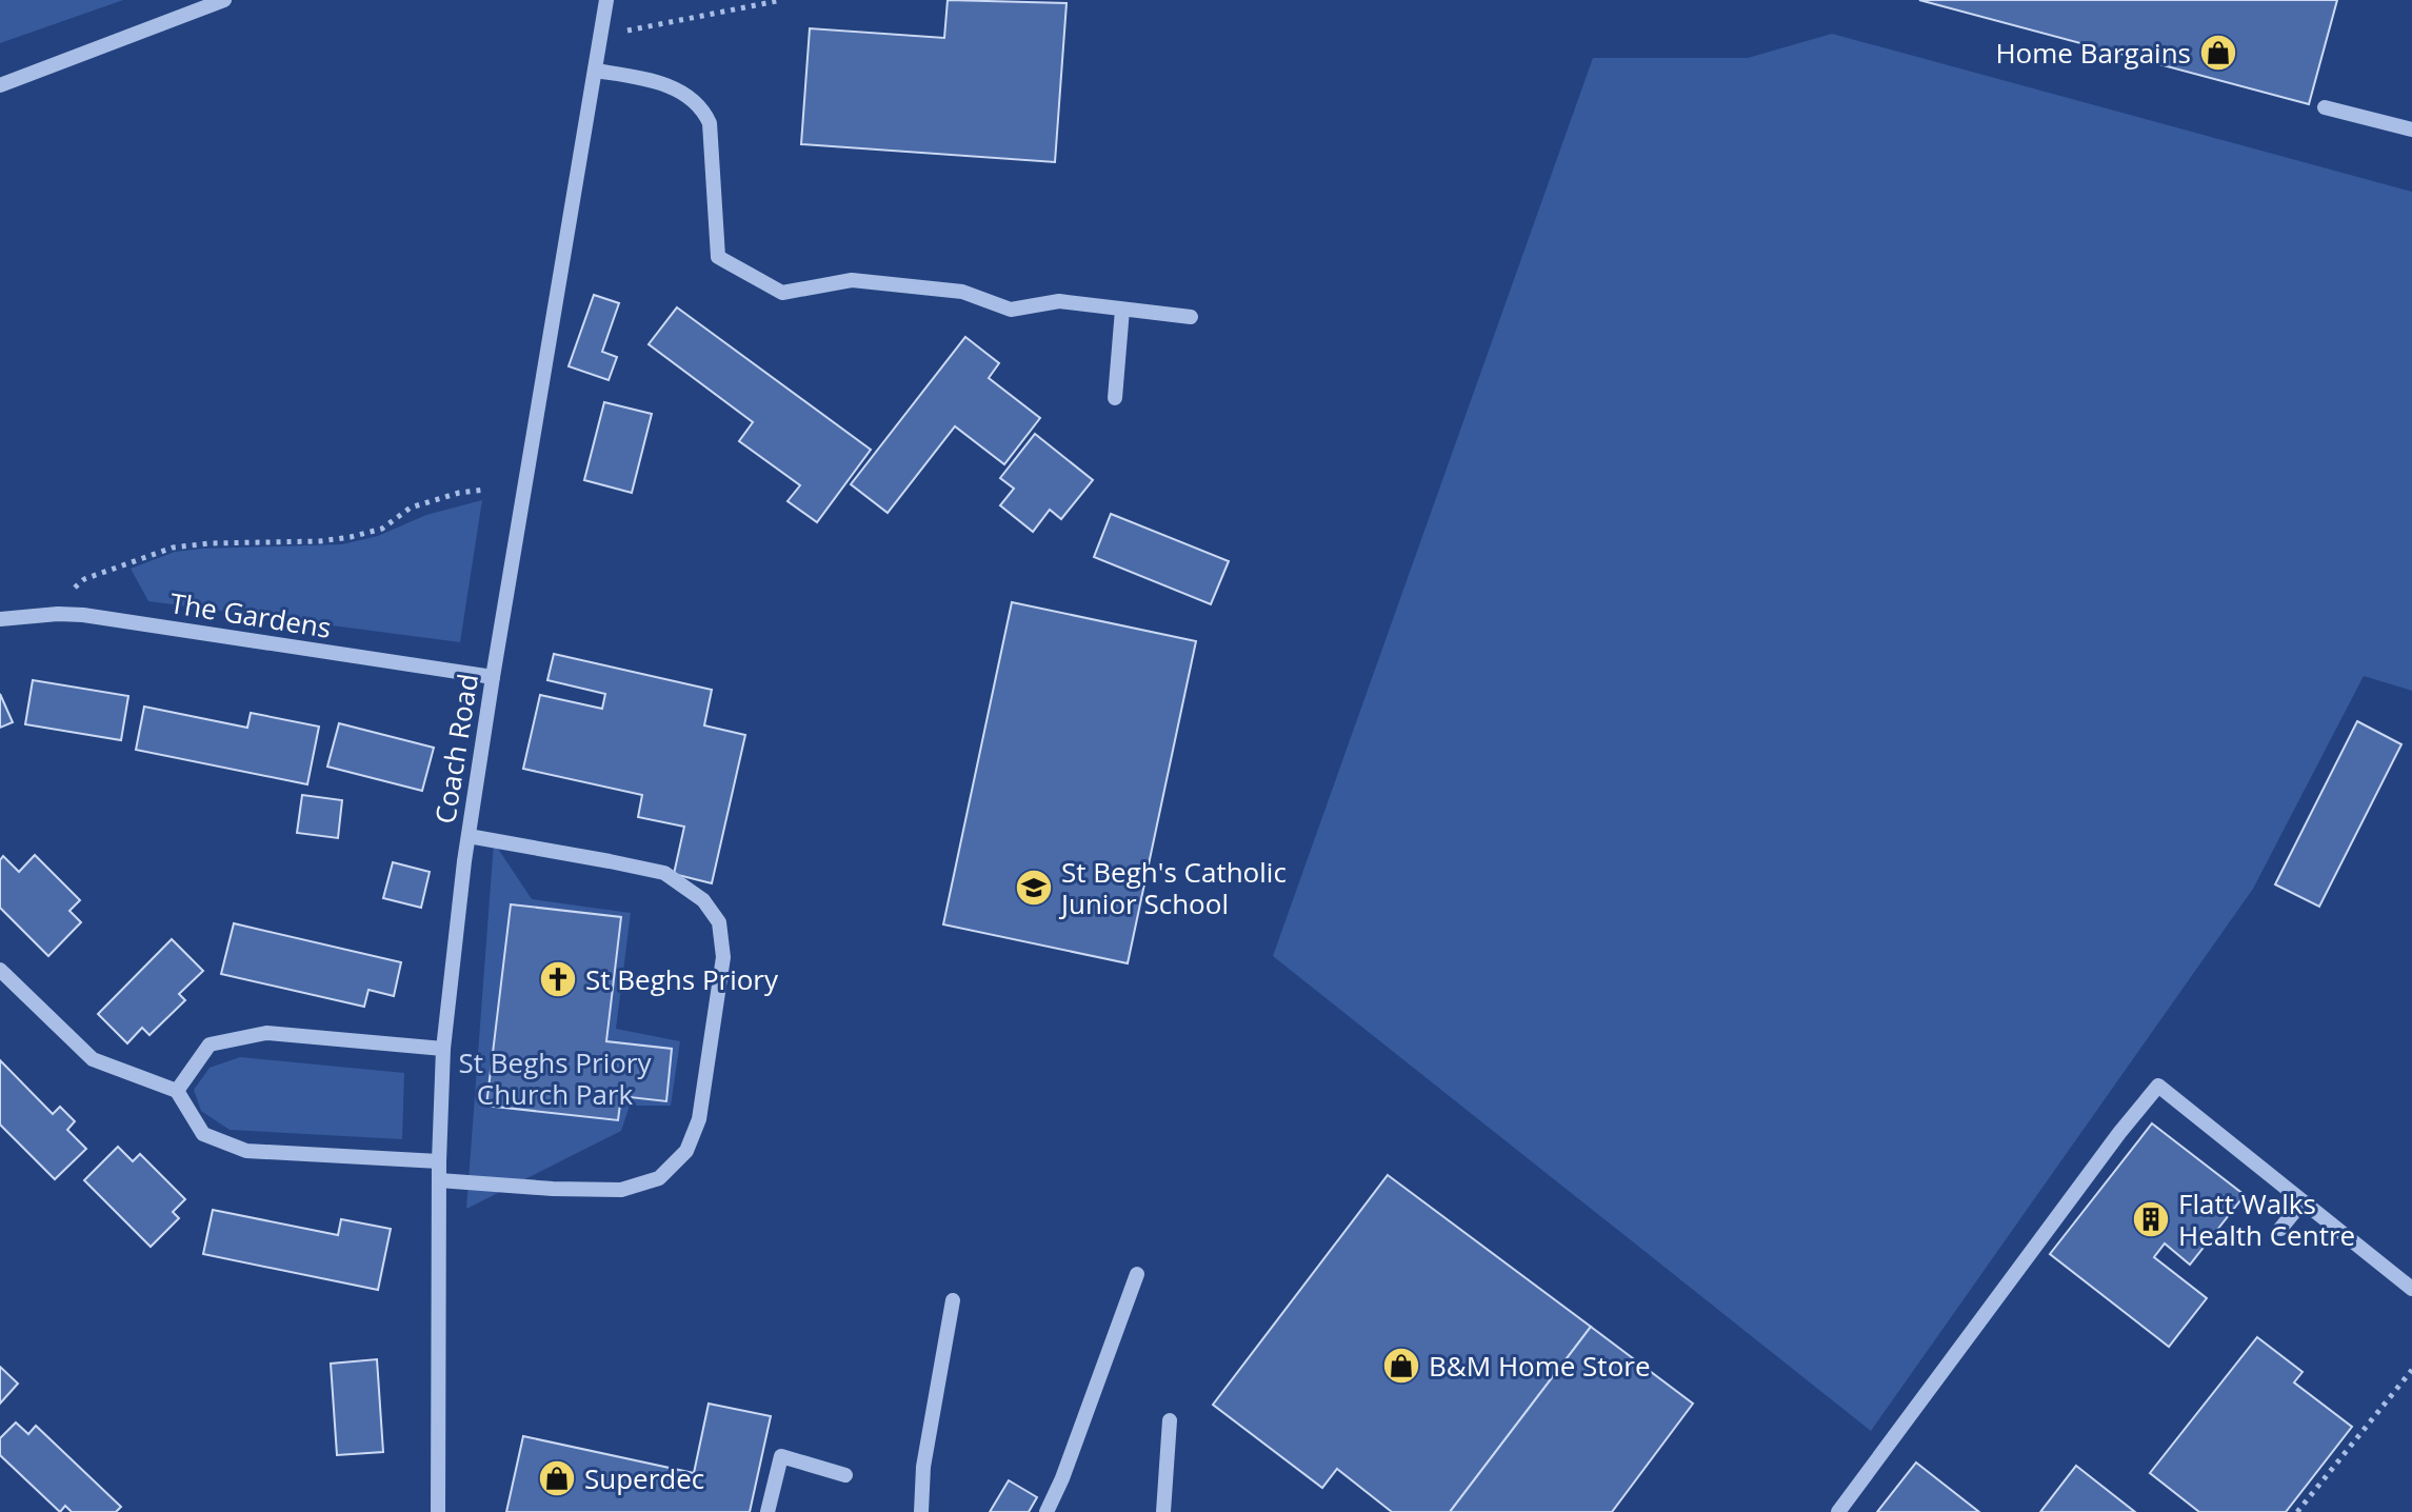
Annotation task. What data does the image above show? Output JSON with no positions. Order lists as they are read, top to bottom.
{
  "streets": {
    "street": ["The Gardens", "Coach Road"]
  },
  "crossings": [
    ["The Gardens", "Coach Road"]
  ],
  "parks": ["St Beghs Priory Church Park"],
  "places": {
    "shop": ["Home Bargains", "B&M Home Store", "Superdec"],
    "school or university": ["St Begh's Catholic Junior School"],
    "church": ["St Beghs Priory"],
    "building": ["Flatt Walks Health Centre"]
  }
}
